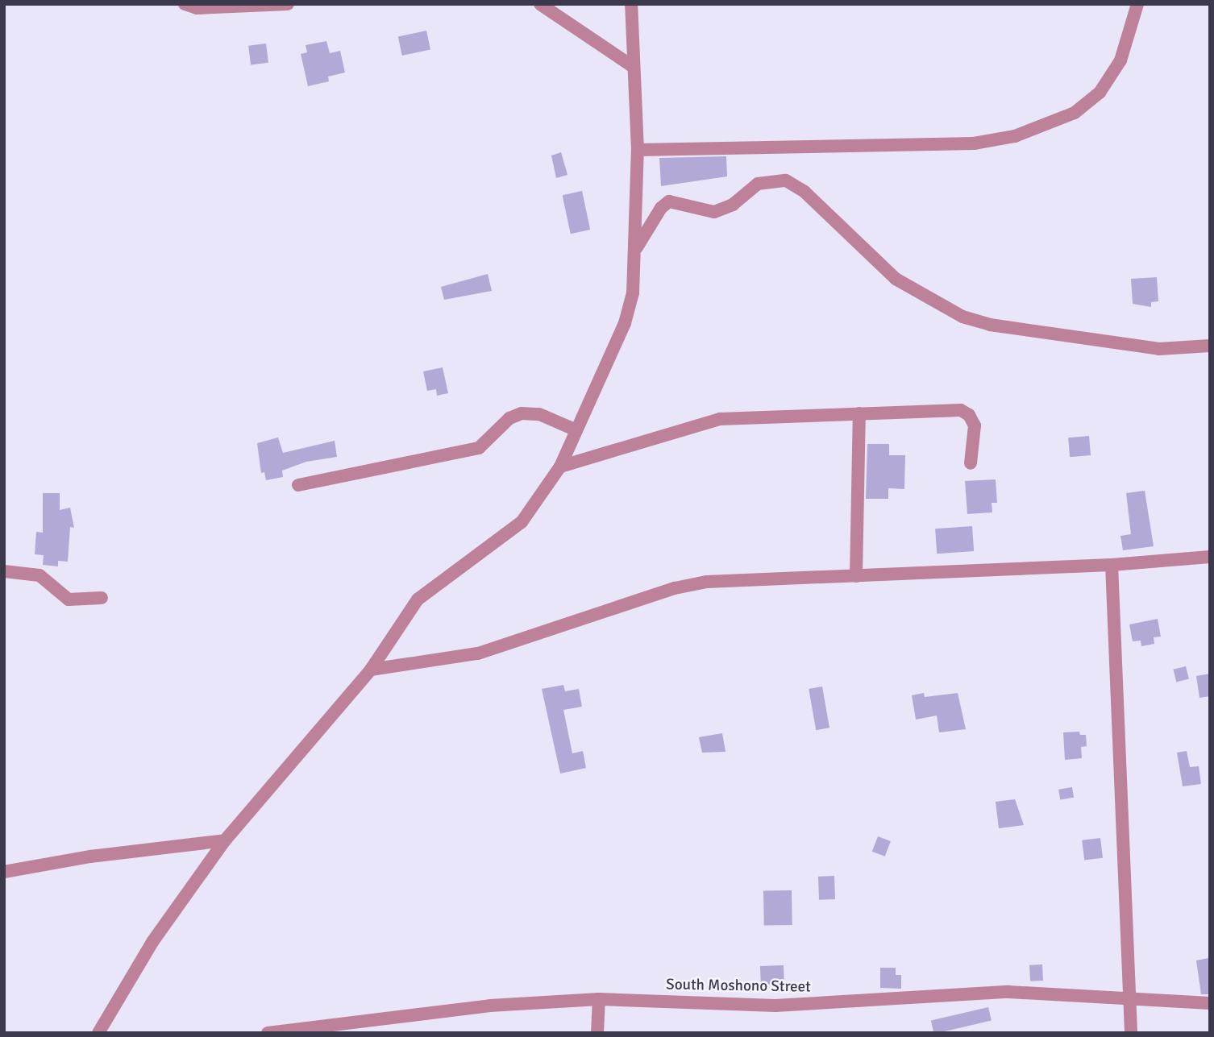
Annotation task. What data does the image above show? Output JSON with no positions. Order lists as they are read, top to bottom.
{
  "streets": {
    "street": ["South Moshono Street"]
  }
}
